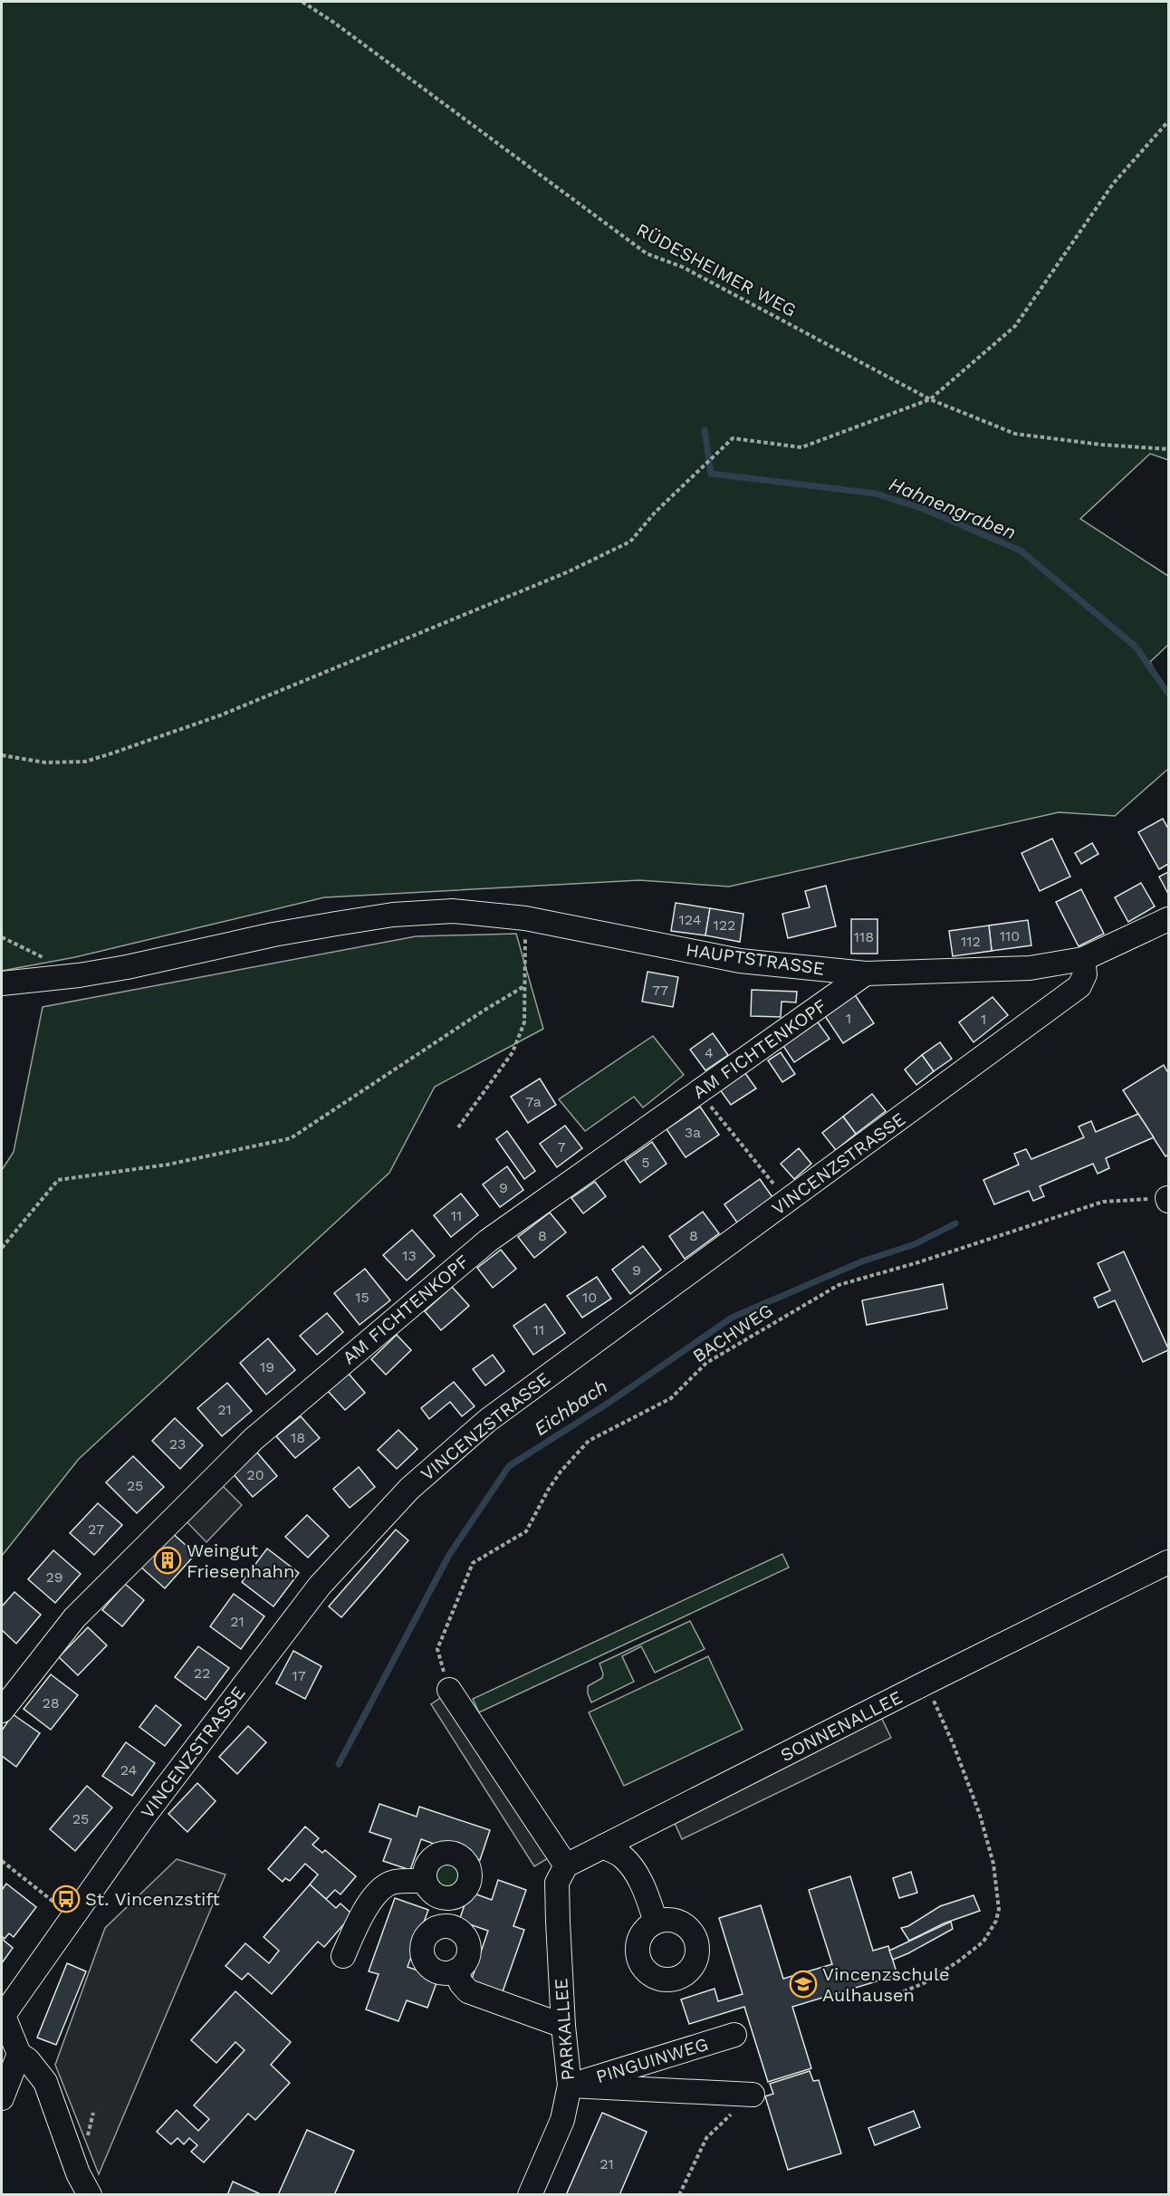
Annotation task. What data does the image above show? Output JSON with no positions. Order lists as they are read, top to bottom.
{
  "streets": {
    "street": [
      "HAUPTSTRASSE",
      "AM FICHTENKOPF",
      "VINCENZSTRASSE",
      "SONNENALLEE",
      "PARKALLEE",
      "PINGUINWEG"
    ],
    "path": ["RÜDESHEIMER WEG", "BACHWEG"]
  },
  "crossings": [
    ["HAUPTSTRASSE", "AM FICHTENKOPF"],
    ["HAUPTSTRASSE", "VINCENZSTRASSE"],
    ["SONNENALLEE", "PARKALLEE"],
    ["PARKALLEE", "PINGUINWEG"]
  ],
  "water": ["Hahnengraben", "Eichbach"],
  "places": {
    "building": ["Weingut Friesenhahn"],
    "bus stop": ["St. Vincenzstift"],
    "school or university": ["Vincenzschule Aulhausen"]
  },
  "house_numbers": [
    "124",
    "122",
    "110",
    "118",
    "112",
    "77",
    "1",
    "1",
    "4",
    "7a",
    "3a",
    "7",
    "5",
    "9",
    "11",
    "8",
    "8",
    "13",
    "9",
    "15",
    "10",
    "11",
    "19",
    "21",
    "18",
    "23",
    "20",
    "25",
    "27",
    "29",
    "21",
    "22",
    "17",
    "28",
    "24",
    "25",
    "21"
  ]
}
